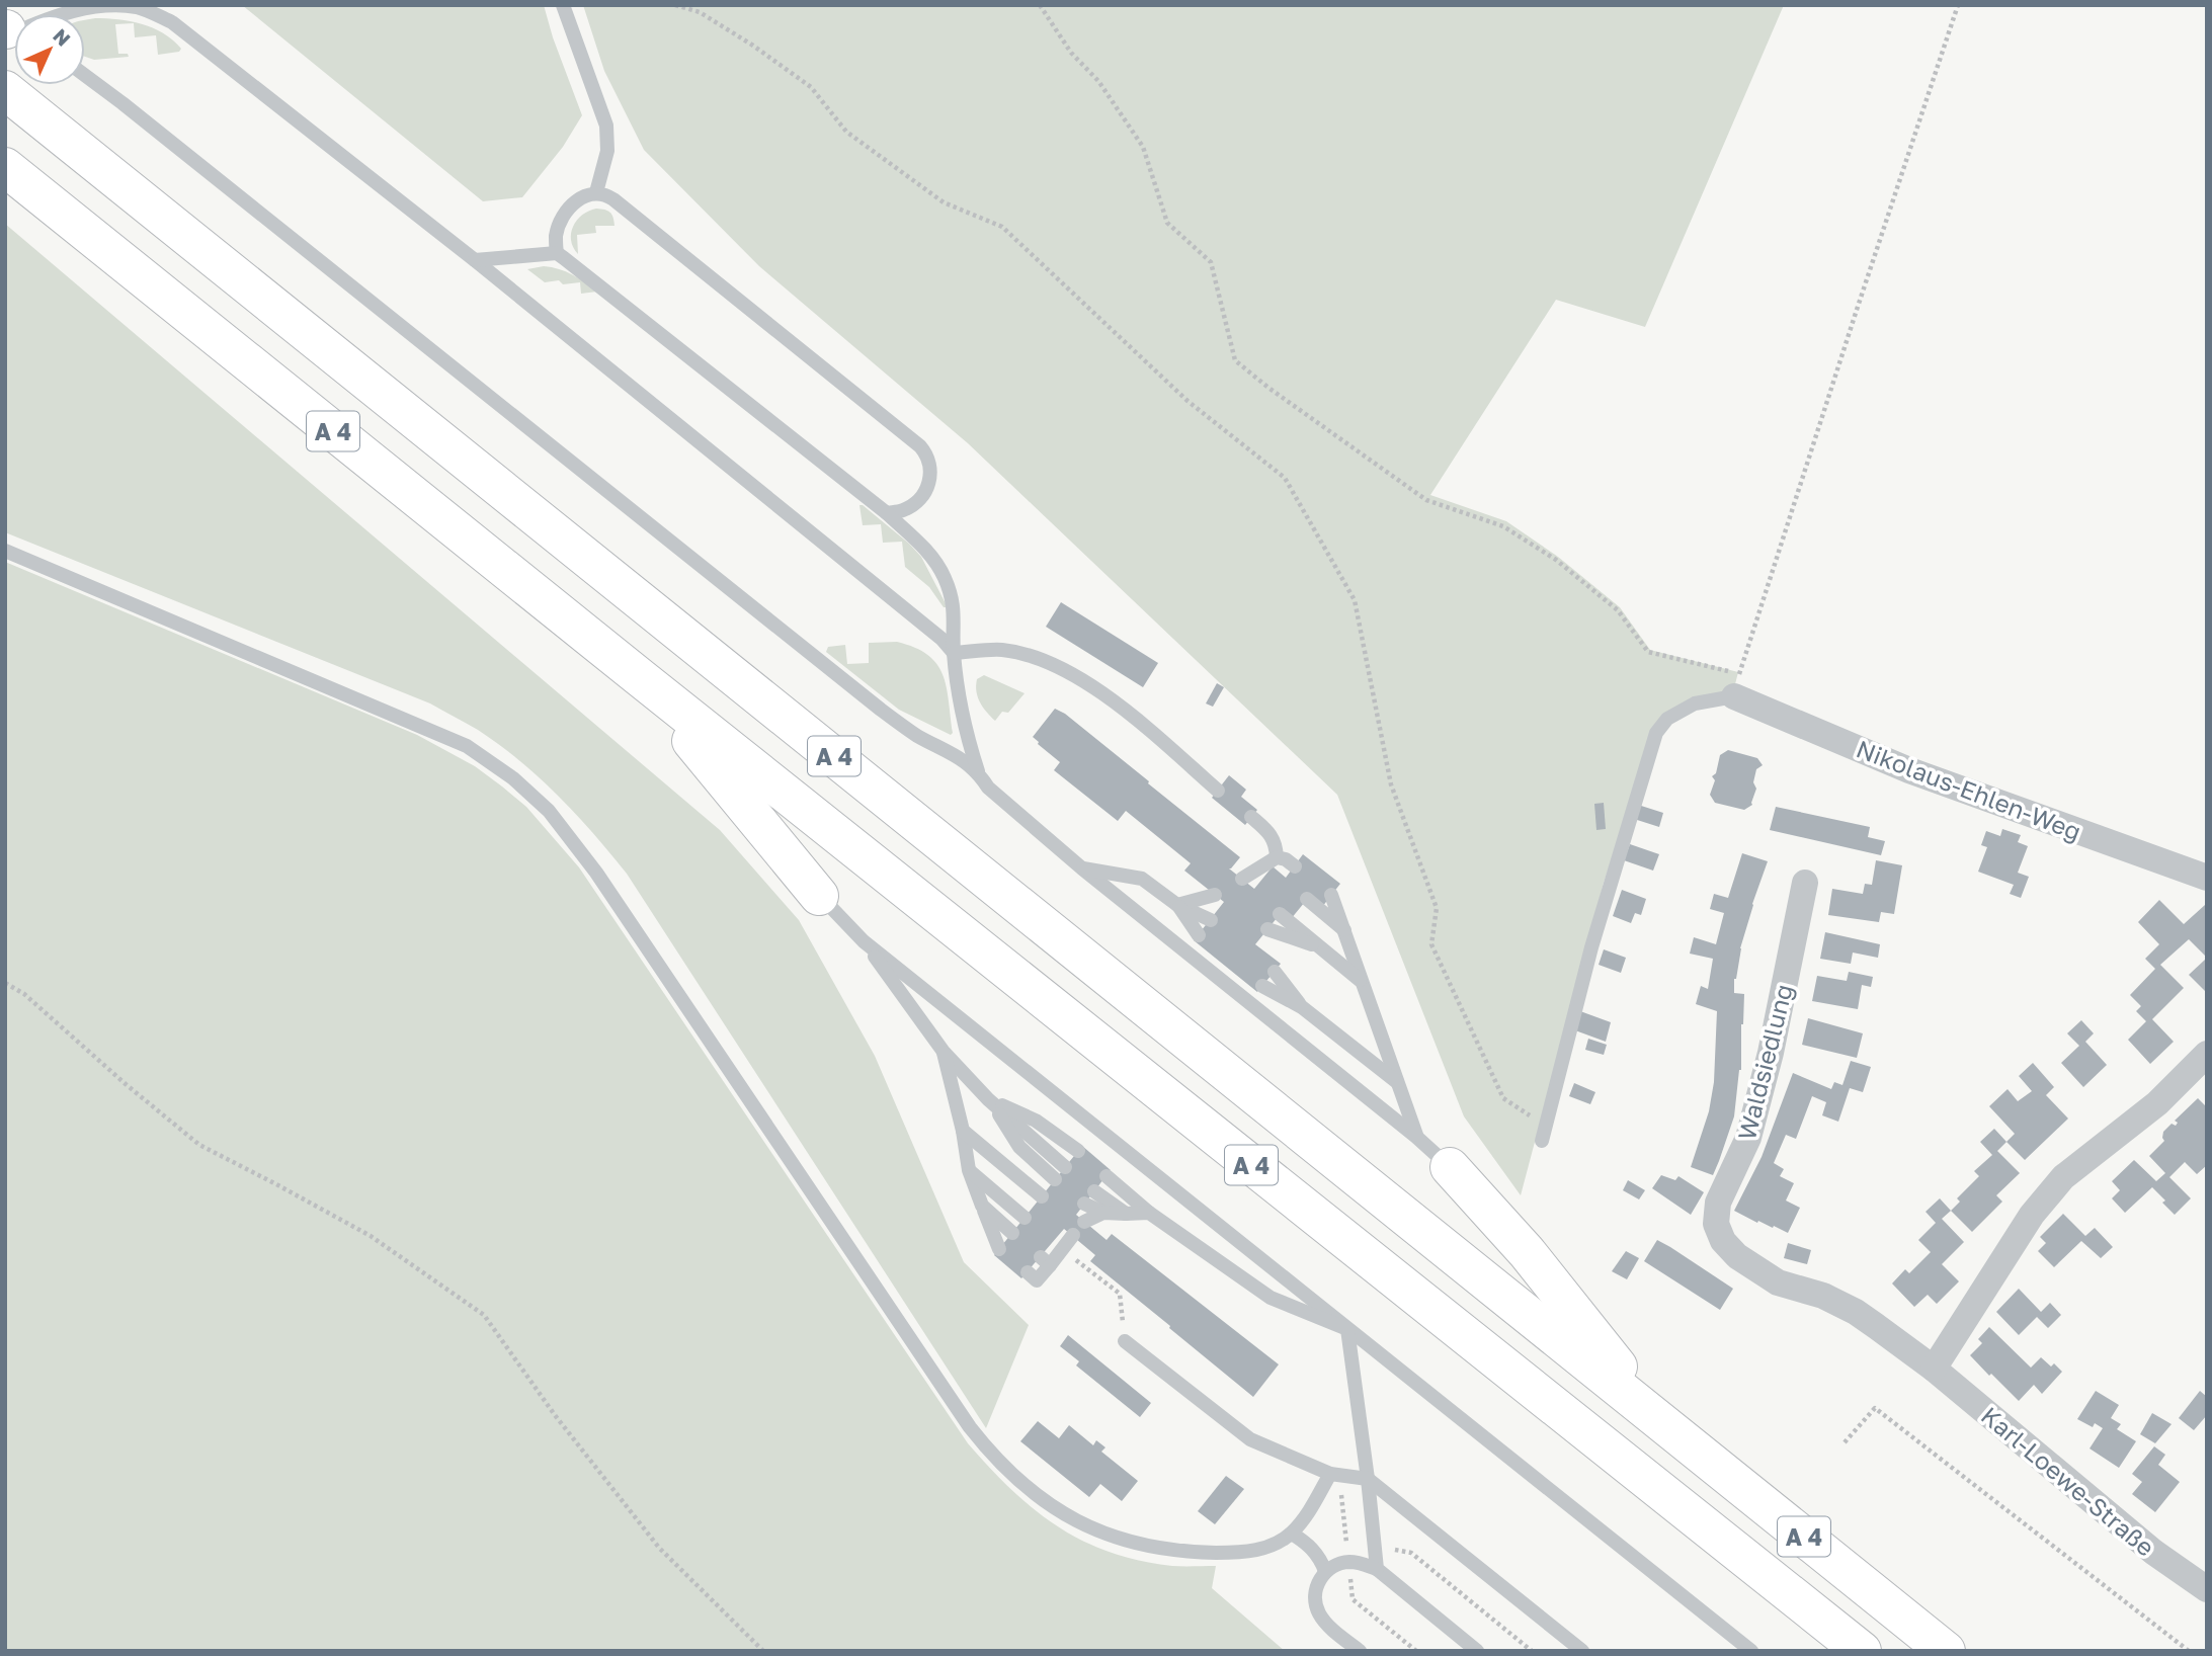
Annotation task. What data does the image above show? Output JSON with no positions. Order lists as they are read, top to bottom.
{
  "streets": {
    "highway": ["A 4"],
    "street": ["Nikolaus-Ehlen-Weg", "Waldsiedlung", "Karl-Loewe-Straße"]
  },
  "crossings": [
    ["Waldsiedlung", "Karl-Loewe-Straße"]
  ],
  "north": "top right"
}
